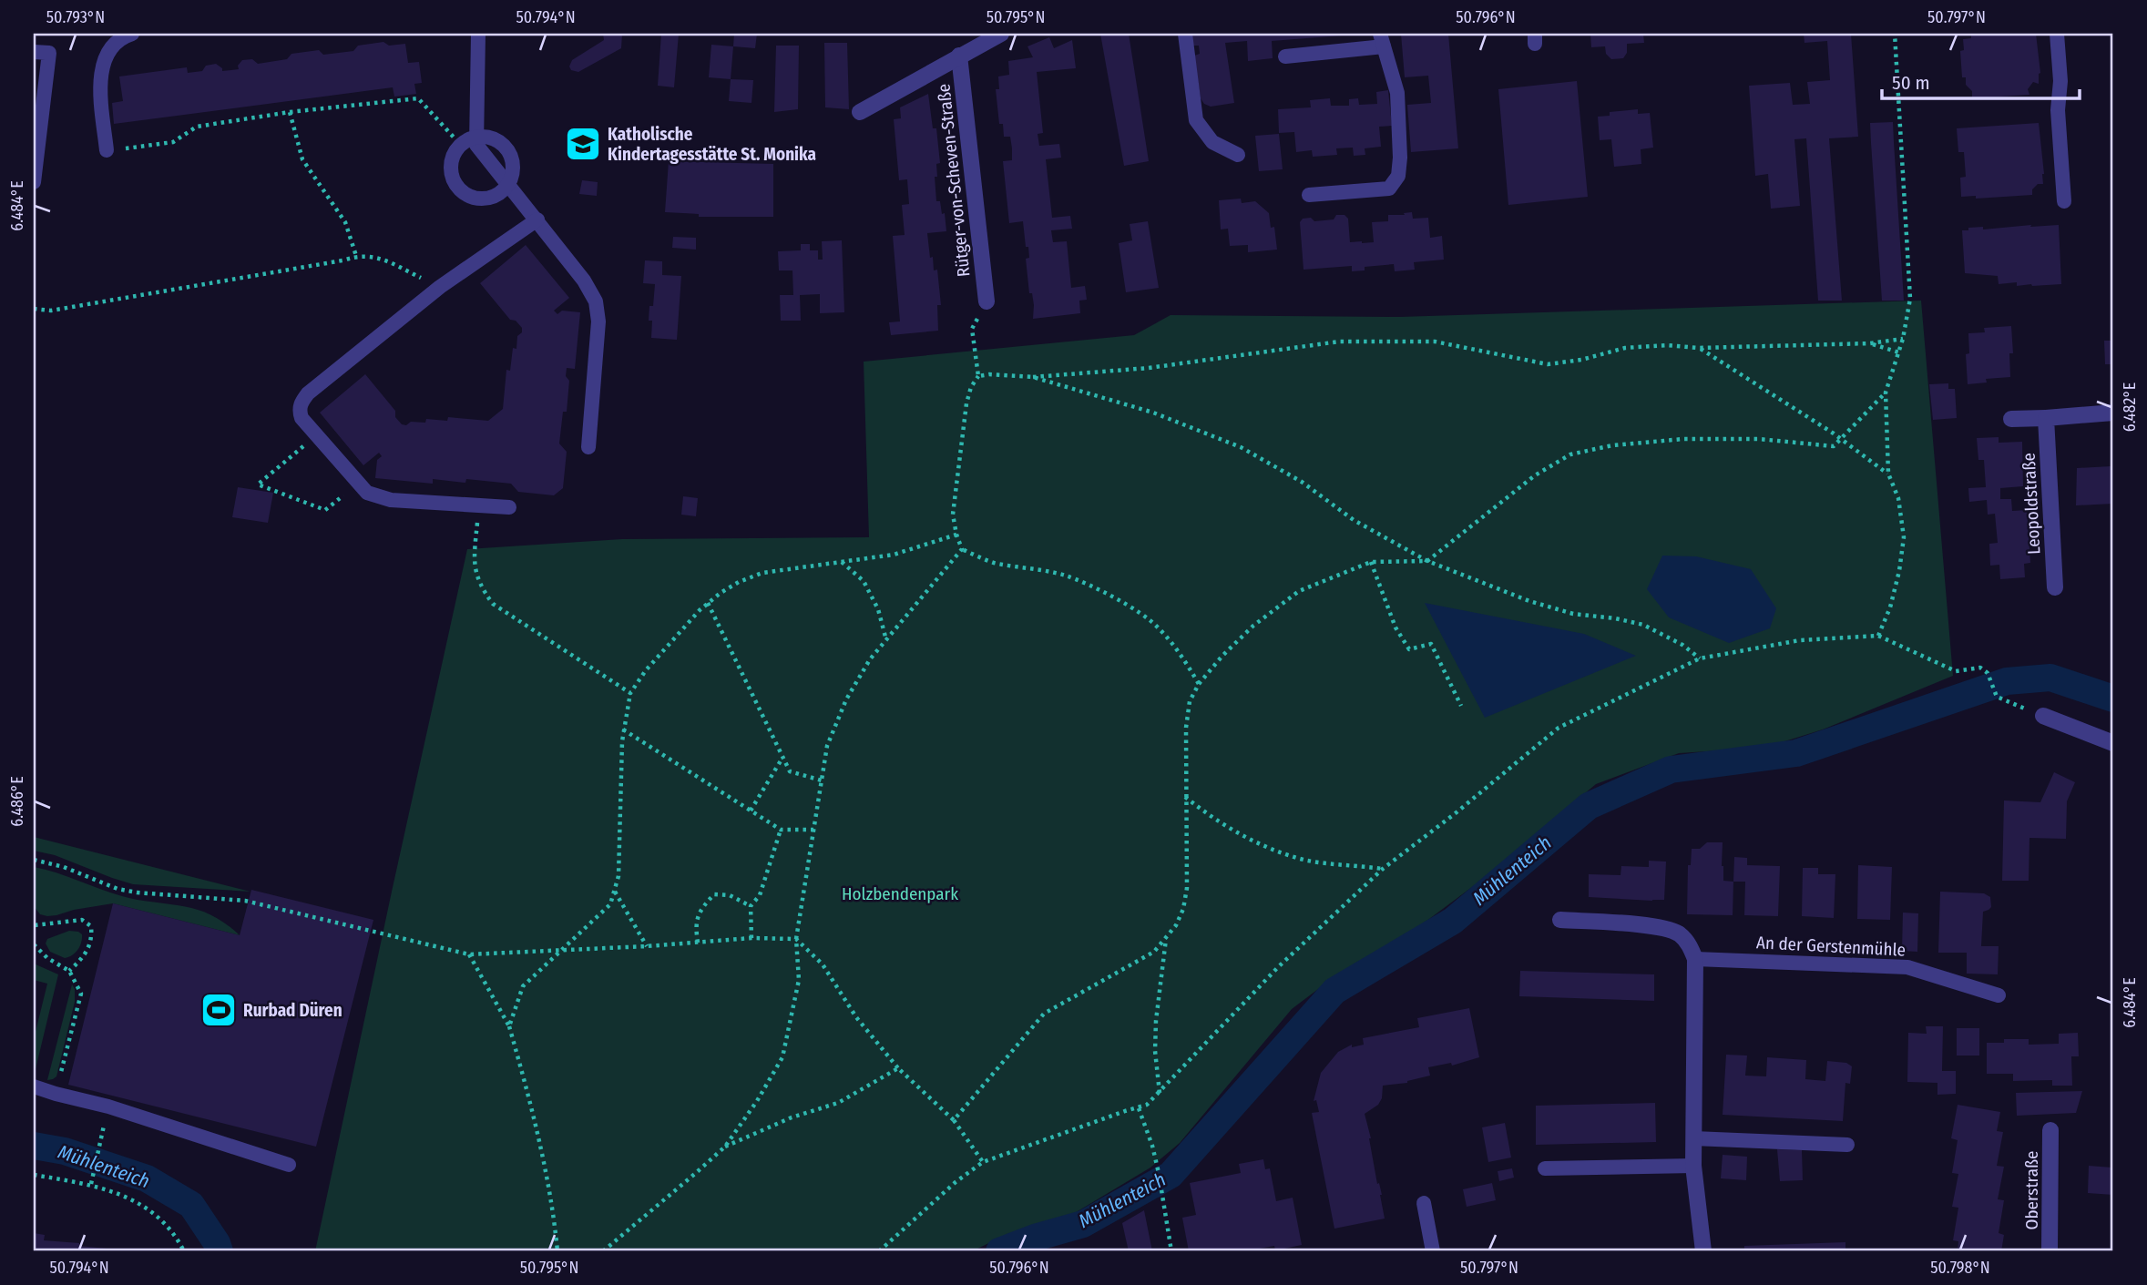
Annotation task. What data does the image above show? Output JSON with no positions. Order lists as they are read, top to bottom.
{
  "streets": {
    "street": ["Rütger-von-Scheven-Straße", "Leopoldstraße", "Oberstraße"],
    "lane": ["An der Gerstenmühle"]
  },
  "water": ["Mühlenteich"],
  "parks": ["Holzbendenpark"],
  "places": {
    "school or university": ["Katholische Kindertagesstätte St. Monika"],
    "sports": ["Rurbad Düren"]
  },
  "scale_bar": "50 m",
  "coordinates": [
    "50.793°N",
    "50.794°N",
    "50.795°N",
    "50.796°N",
    "50.797°N",
    "6.484°E",
    "6.482°E",
    "6.486°E",
    "50.798°N"
  ]
}
